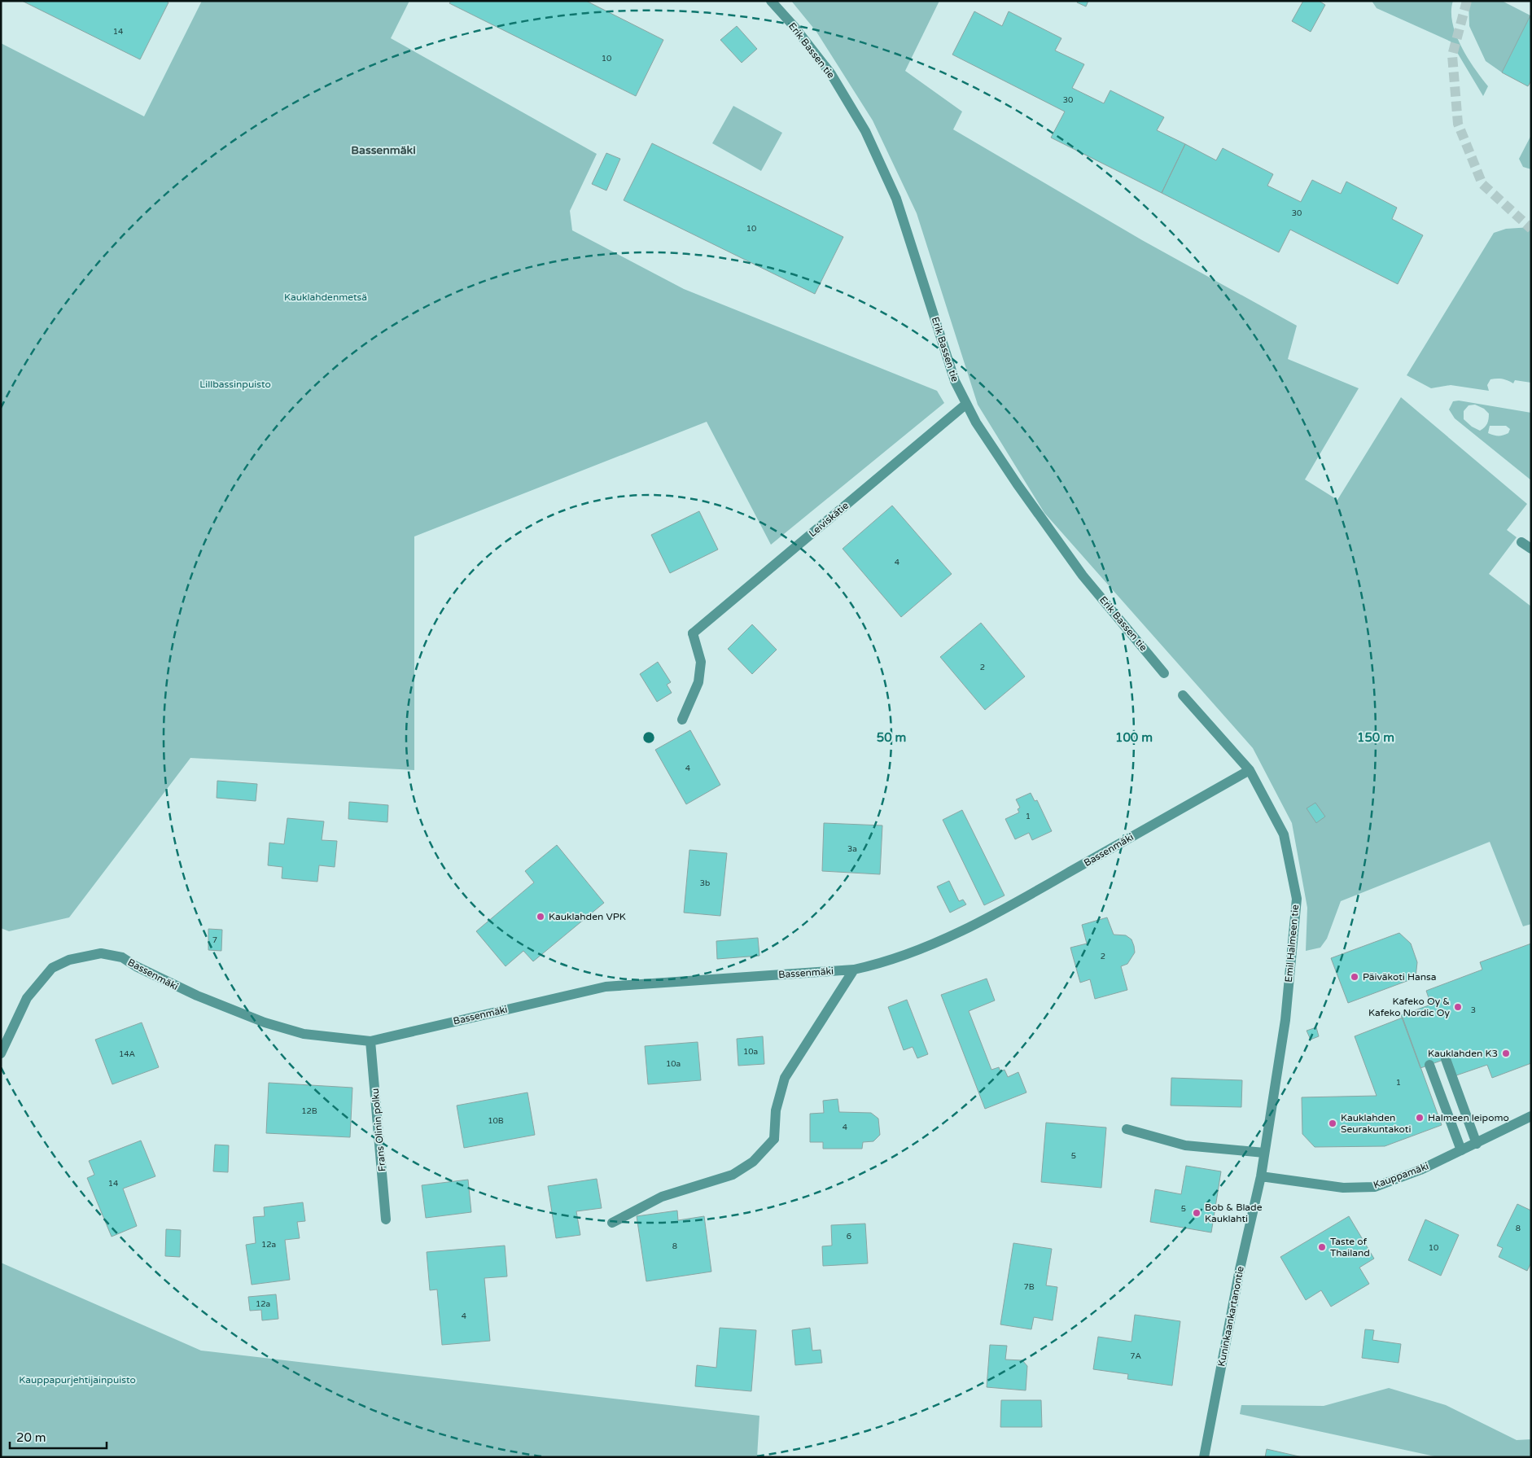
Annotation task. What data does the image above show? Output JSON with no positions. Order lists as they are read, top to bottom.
{
  "streets": {
    "street": [
      "Erik Bassen tie",
      "Leiviskätie",
      "Bassenmäki",
      "Emil Halmeen tie",
      "Frans Olinin polku",
      "Kauppamäki",
      "Kuninkaankartanontie"
    ]
  },
  "crossings": [
    ["Erik Bassen tie", "Leiviskätie"],
    ["Bassenmäki", "Emil Halmeen tie"],
    ["Bassenmäki", "Frans Olinin polku"],
    ["Emil Halmeen tie", "Kauppamäki"],
    ["Emil Halmeen tie", "Kuninkaankartanontie"],
    ["Kauppamäki", "Kuninkaankartanontie"]
  ],
  "districts": ["Bassenmäki"],
  "parks": ["Kauklahdenmetsä", "Lillbassinpuisto", "Kauppapurjehtijainpuisto"],
  "places": [
    "Kauklahden VPK",
    "Päiväkoti Hansa",
    "Kafeko Oy & Kafeko Nordic Oy",
    "Kauklahden K3",
    "Halmeen leipomo",
    "Kauklahden Seurakuntakoti",
    "Bob & Blade Kauklahti",
    "Taste of Thailand"
  ],
  "house_numbers": [
    "14",
    "10",
    "30",
    "30",
    "10",
    "4",
    "2",
    "4",
    "1",
    "3a",
    "3b",
    "7",
    "2",
    "3",
    "10a",
    "14A",
    "10a",
    "1",
    "12B",
    "10B",
    "4",
    "5",
    "14",
    "5",
    "8",
    "6",
    "12a",
    "8",
    "10",
    "7B",
    "12a",
    "4",
    "7A"
  ],
  "scale_bar": "20 m",
  "rings": ["50 m", "100 m", "150 m"]
}
